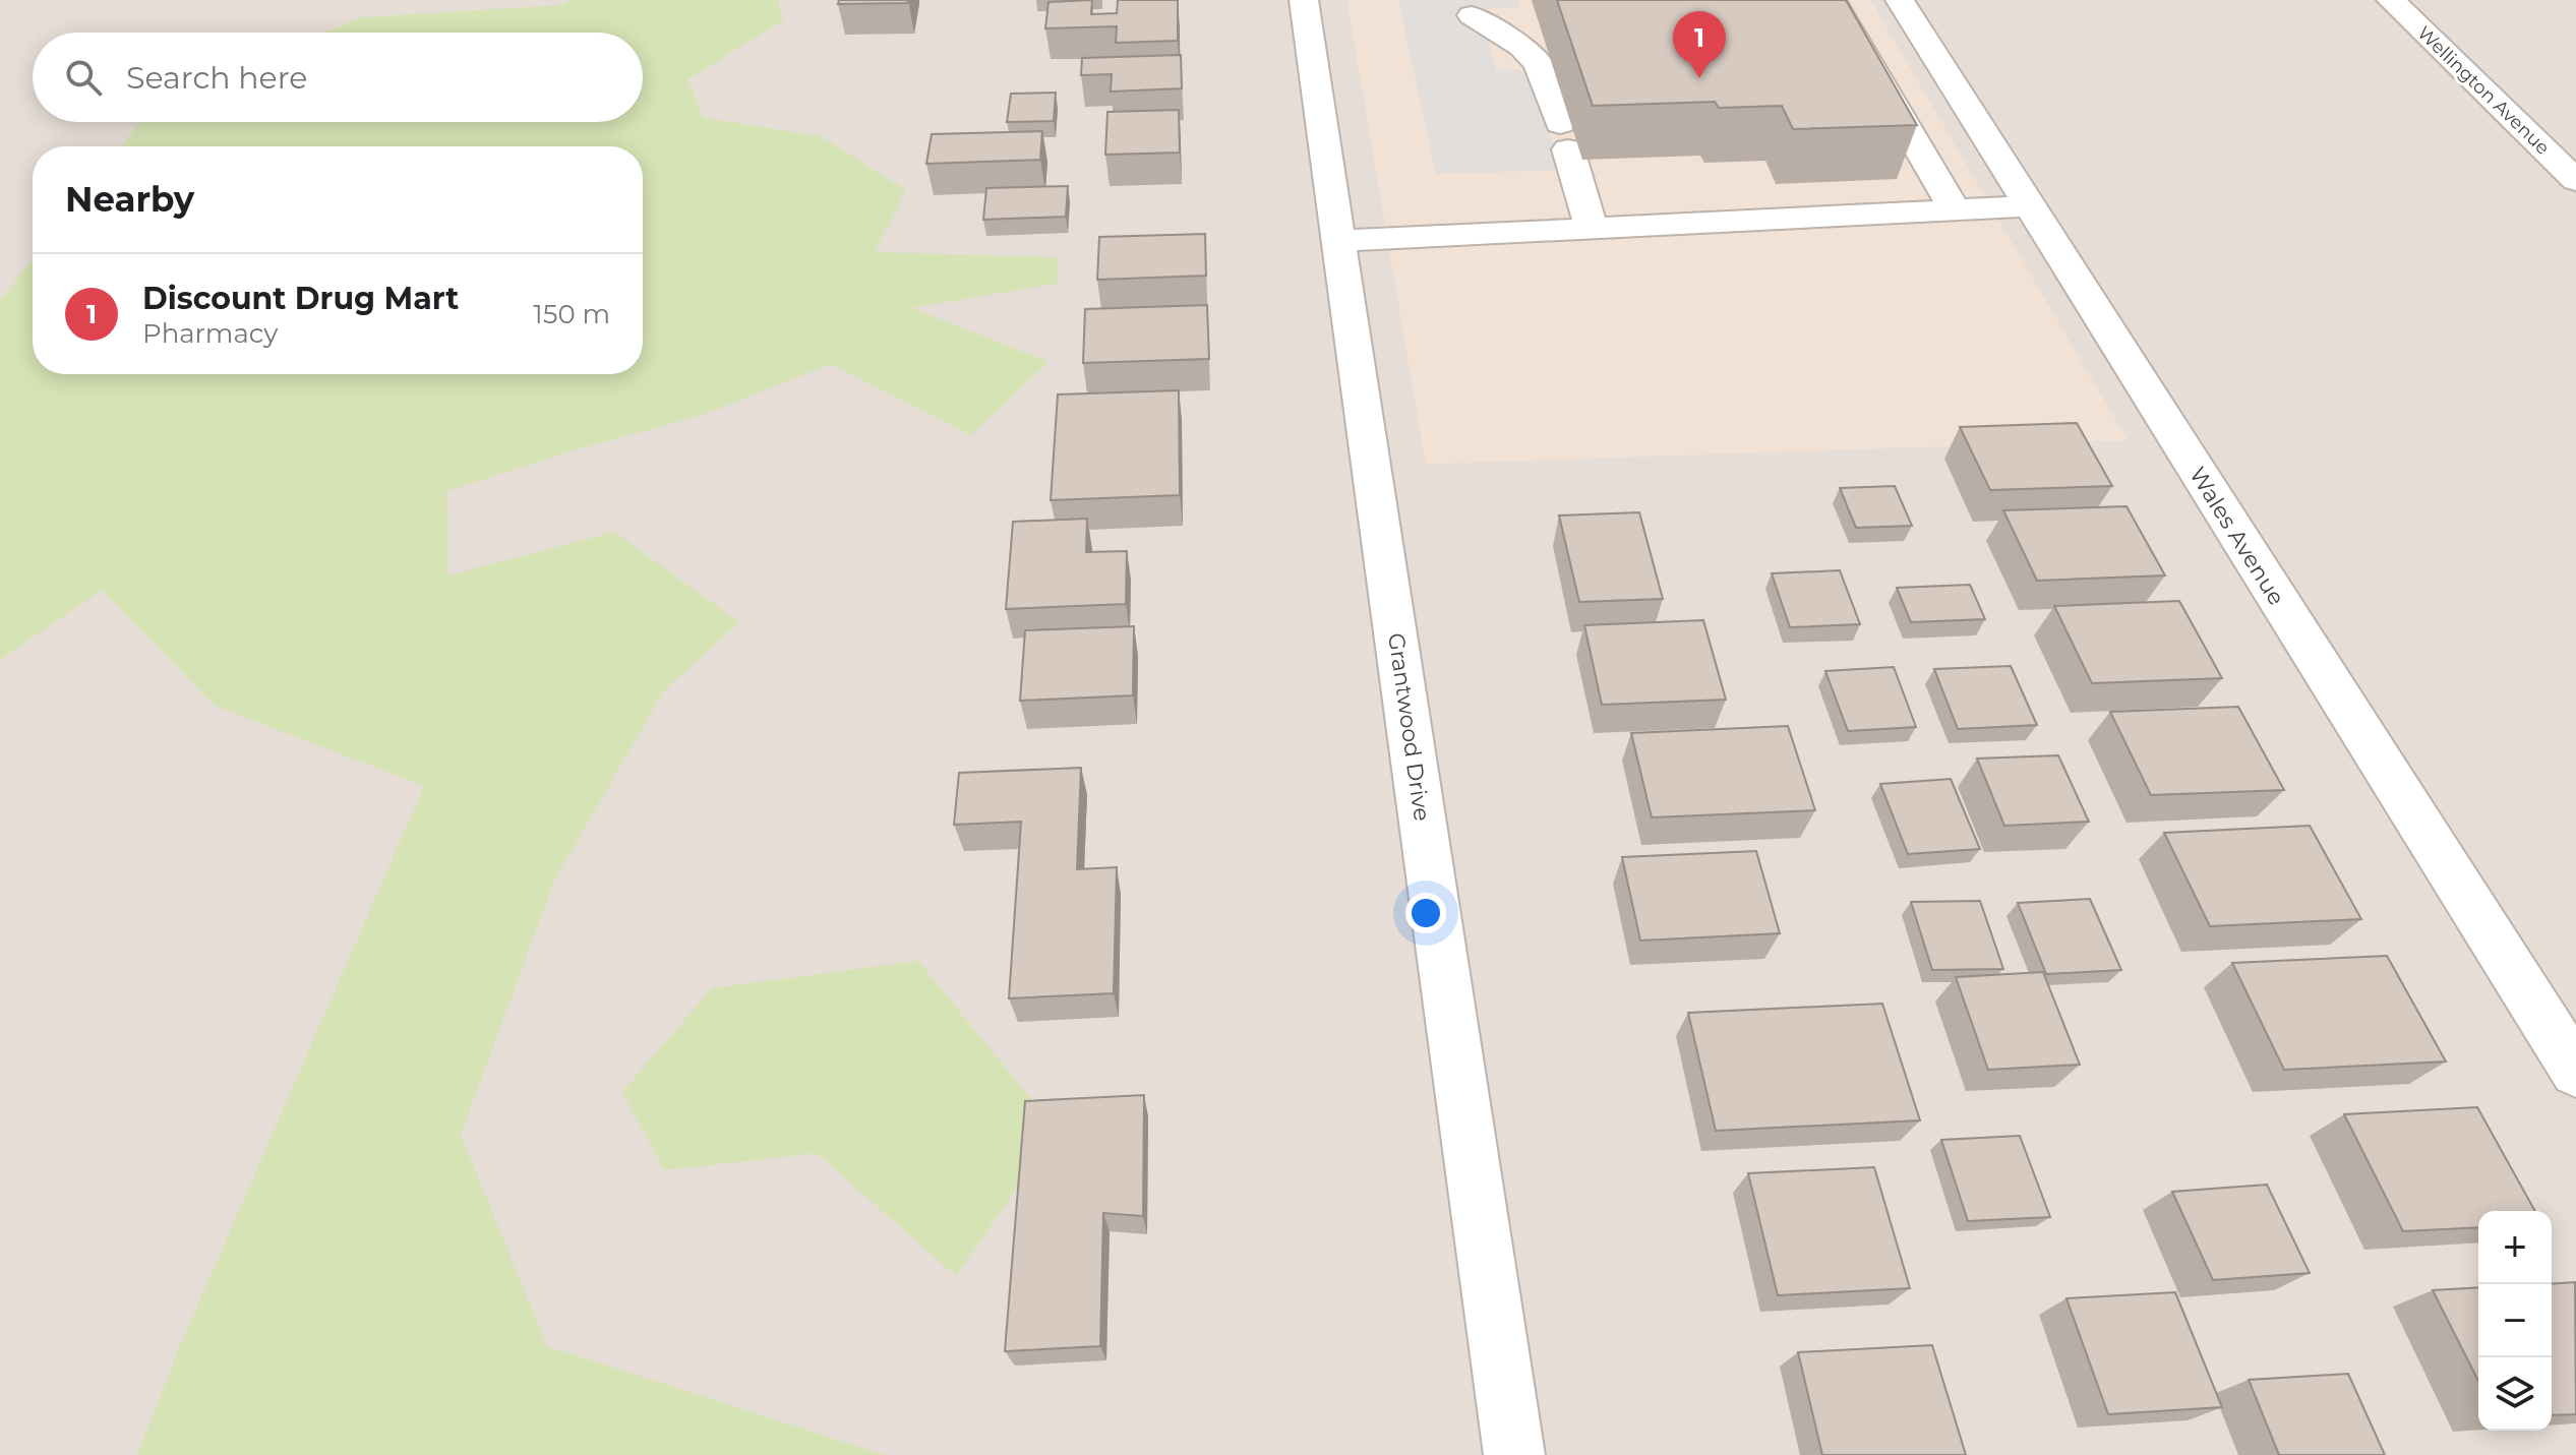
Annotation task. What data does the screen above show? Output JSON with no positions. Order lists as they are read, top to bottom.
{
  "streets": {
    "street": ["Wellington Avenue", "Wales Avenue", "Grantwood Drive"]
  },
  "page": {
    "pins": "1",
    "search": "Search here",
    "heading": "Nearby",
    "list": [
      {
        "mark": "1",
        "name": "Discount Drug Mart",
        "note": "Pharmacy",
        "value": "150 m"
      }
    ],
    "map_buttons": ["+", "−"]
  }
}
